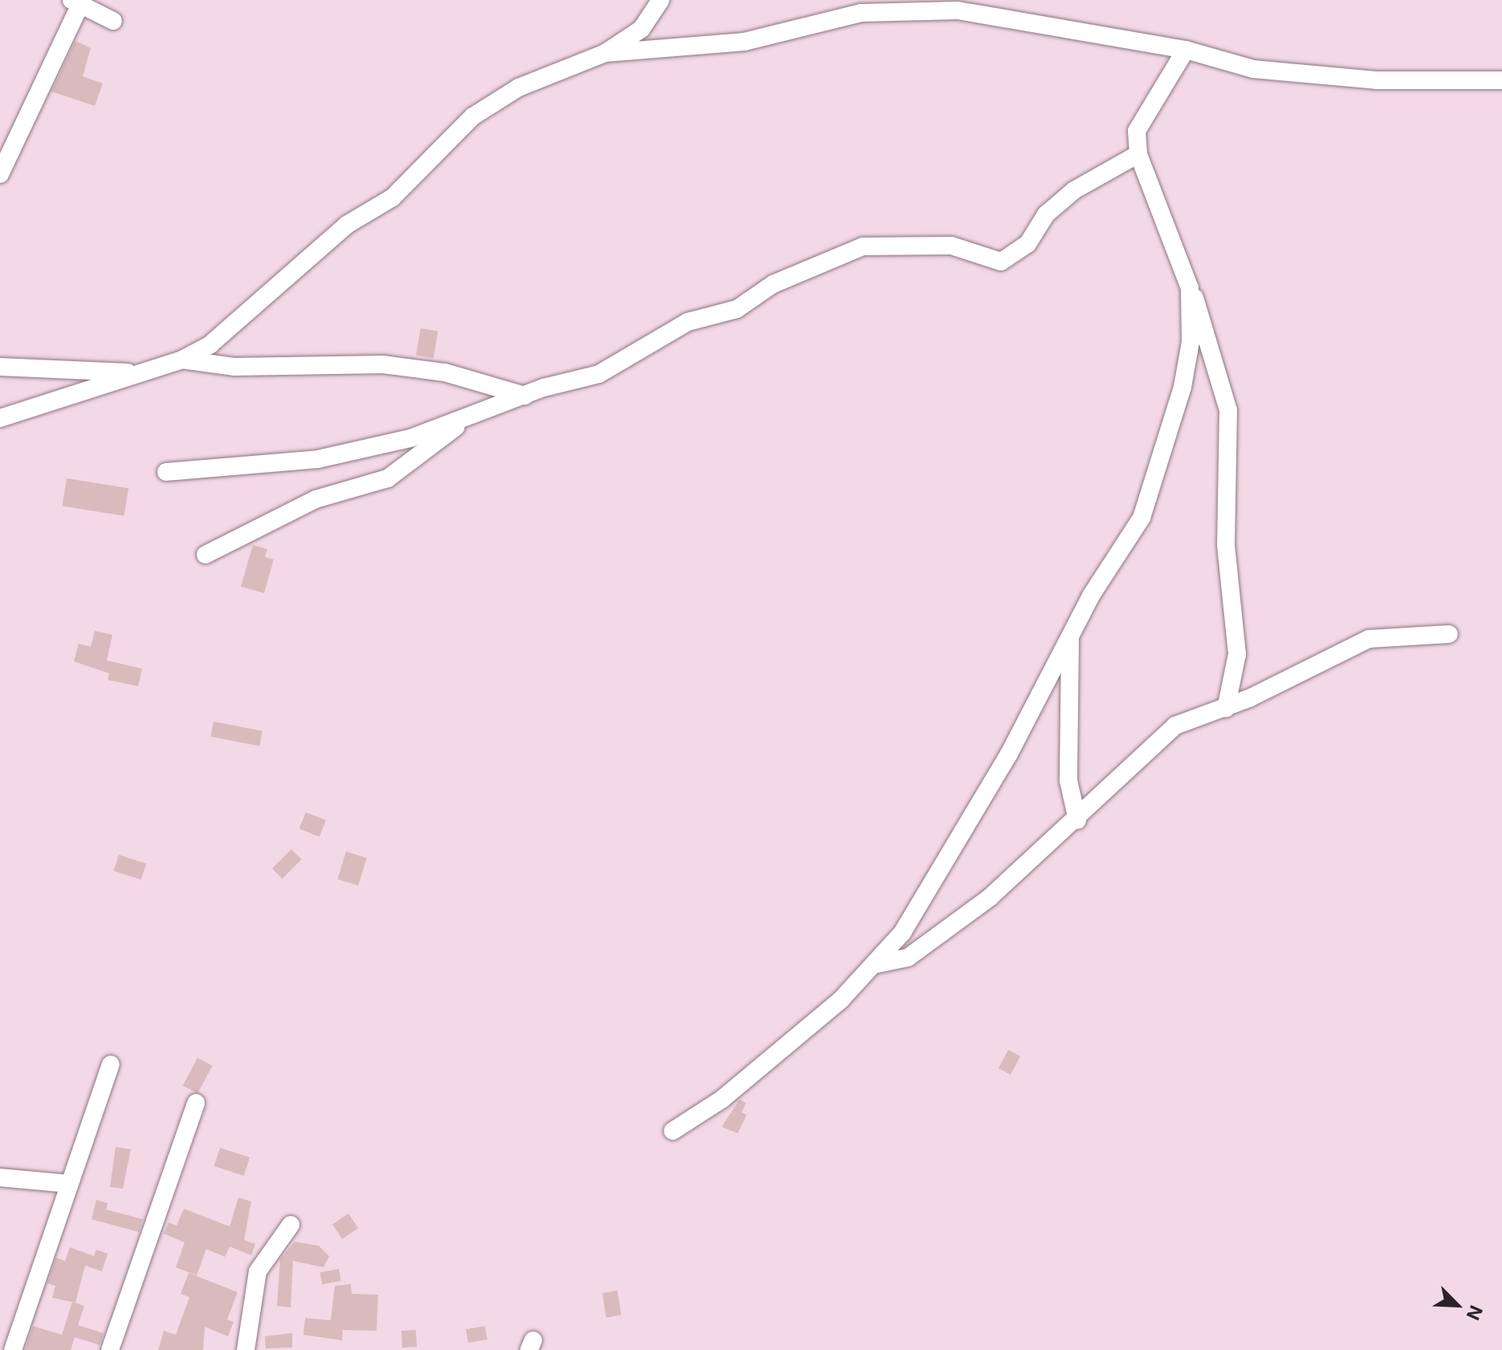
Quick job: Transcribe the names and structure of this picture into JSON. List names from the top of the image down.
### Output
{
  "north": "bottom right"
}
